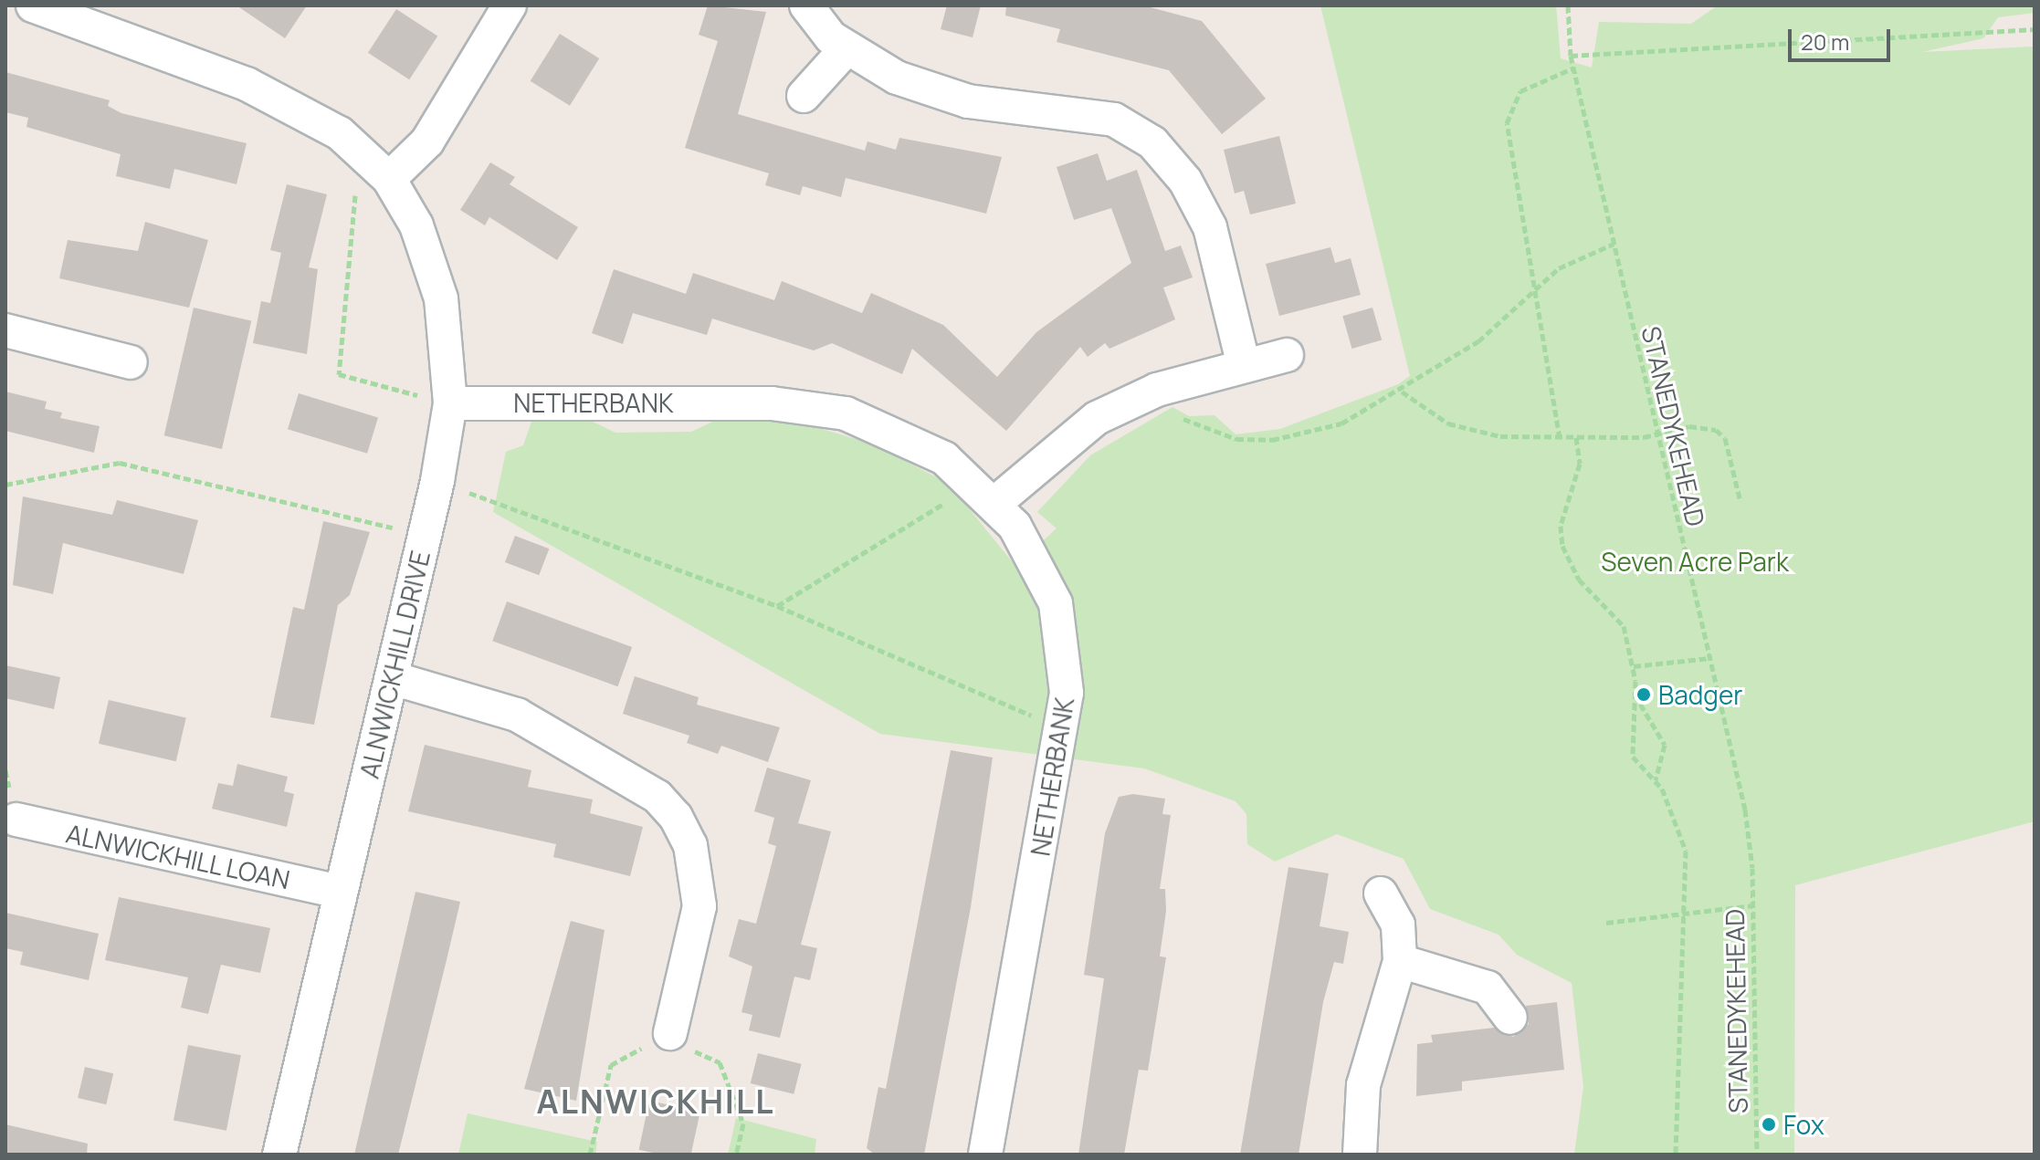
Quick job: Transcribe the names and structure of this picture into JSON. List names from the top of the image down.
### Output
{
  "streets": {
    "street": ["NETHERBANK", "ALNWICKHILL DRIVE", "ALNWICKHILL LOAN"],
    "path": ["STANEDYKEHEAD"]
  },
  "crossings": [
    ["NETHERBANK", "ALNWICKHILL DRIVE"],
    ["ALNWICKHILL DRIVE", "ALNWICKHILL LOAN"]
  ],
  "districts": ["ALNWICKHILL"],
  "parks": ["Seven Acre Park"],
  "places": ["Badger", "Fox"],
  "scale_bar": "20 m"
}
